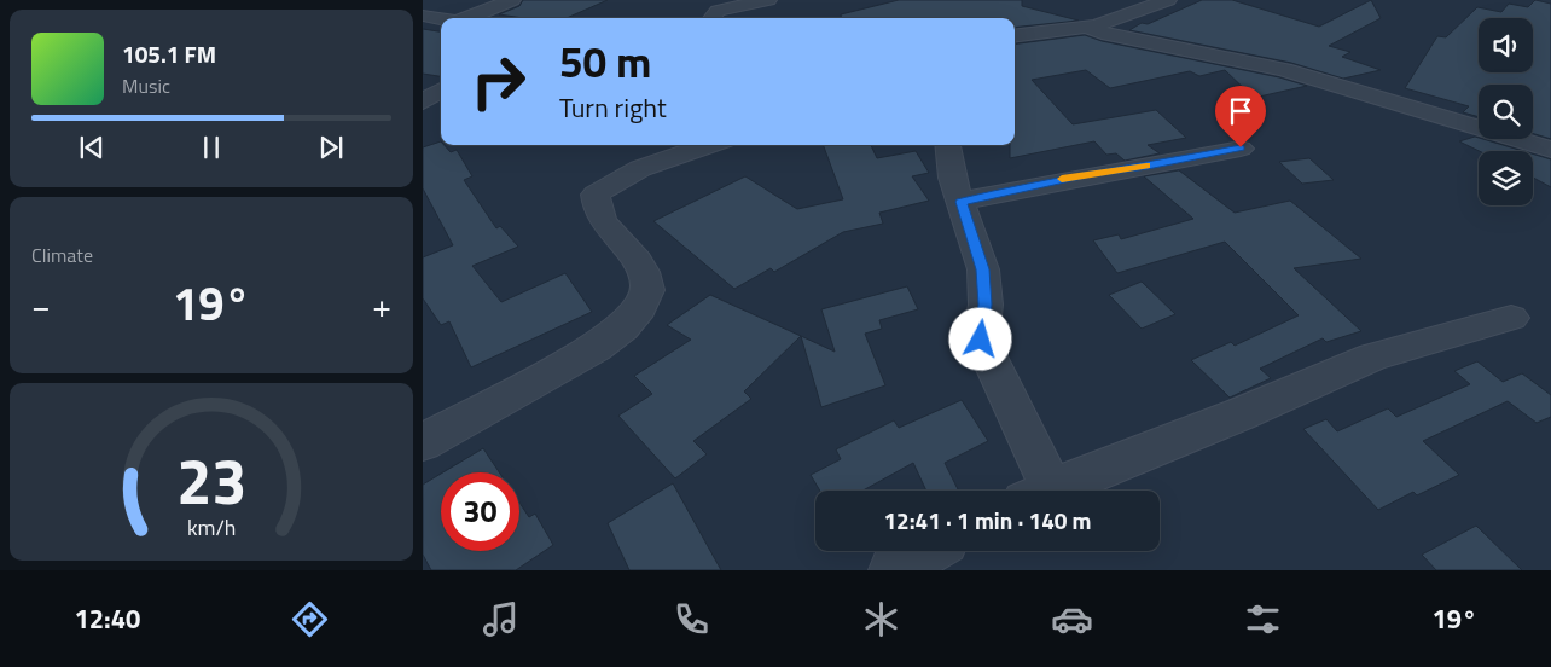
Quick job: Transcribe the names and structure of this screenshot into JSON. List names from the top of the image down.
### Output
{
  "page": {
    "turn": ["50 m", "Turn right"],
    "song": ["105.1 FM", "Music"],
    "tile": "Climate",
    "heat": ["−", "19°", "+"],
    "limit": "30",
    "trip": "12:41 · 1 min · 140 m",
    "tabs": ["12:40", "19°"],
    "gauge": ["23", "km/h"]
  }
}
